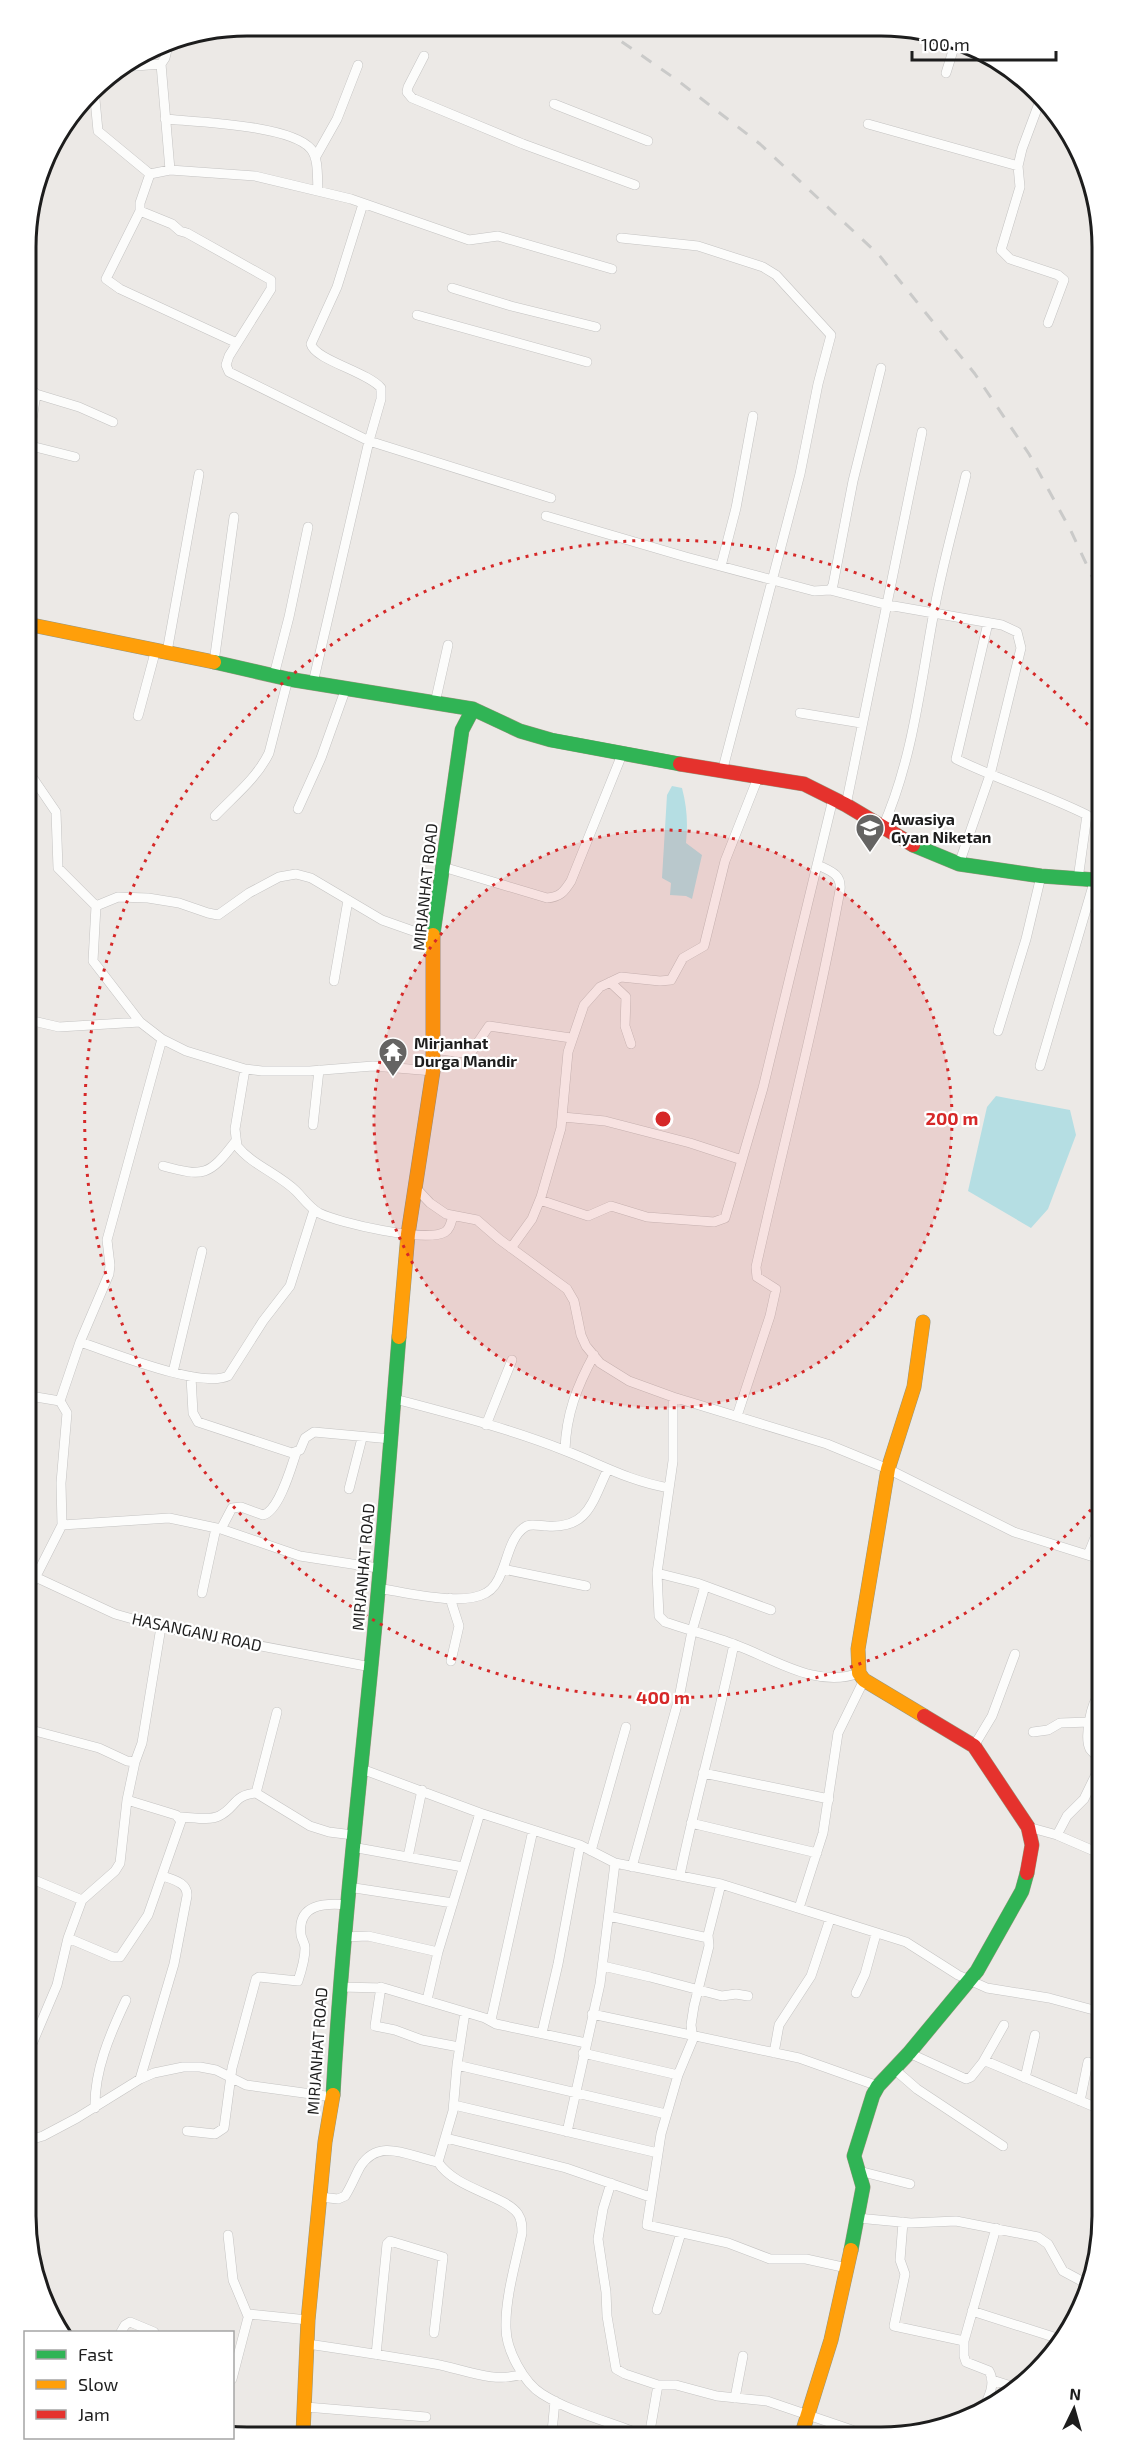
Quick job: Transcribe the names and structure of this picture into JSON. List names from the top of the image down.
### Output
{
  "streets": {
    "main road": ["MIRJANHAT ROAD"],
    "street": ["HASANGANJ ROAD"]
  },
  "crossings": [
    ["MIRJANHAT ROAD", "HASANGANJ ROAD"]
  ],
  "places": {
    "school or university": ["Awasiya Gyan Niketan"],
    "temple": ["Mirjanhat Durga Mandir"]
  },
  "legend": ["Fast", "Slow", "Jam"],
  "scale_bar": "100 m",
  "north": "top",
  "rings": ["200 m", "400 m"]
}
